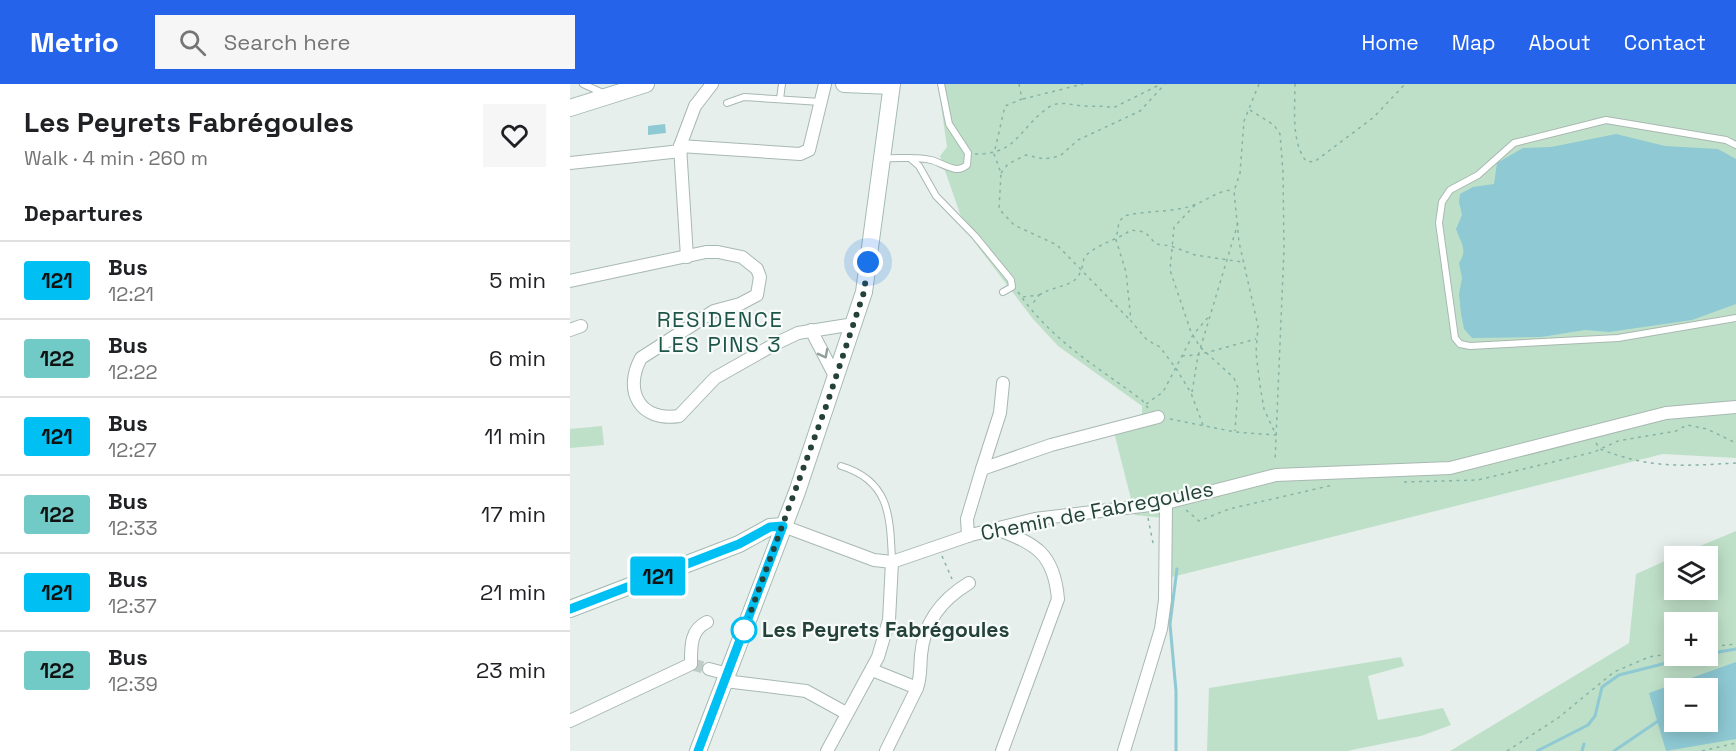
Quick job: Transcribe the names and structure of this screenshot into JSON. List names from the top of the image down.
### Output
{
  "streets": {
    "street": ["Chemin de Fabregoules"]
  },
  "districts": ["RESIDENCE LES PINS 3"],
  "places": ["Les Peyrets Fabrégoules"],
  "lines": ["bus line 121"],
  "page": {
    "header": "Metrio",
    "search": "Search here",
    "nav": [
      "Home",
      "Map",
      "About",
      "Contact"
    ],
    "heading": [
      ["Les Peyrets Fabrégoules", "Walk · 4 min · 260 m"],
      "Departures"
    ],
    "on_map": "121",
    "list": [
      {
        "mark": "121",
        "name": "Bus",
        "note": "12:21",
        "value": "5 min"
      },
      {
        "mark": "122",
        "name": "Bus",
        "note": "12:22",
        "value": "6 min"
      },
      {
        "mark": "121",
        "name": "Bus",
        "note": "12:27",
        "value": "11 min"
      },
      {
        "mark": "122",
        "name": "Bus",
        "note": "12:33",
        "value": "17 min"
      },
      {
        "mark": "121",
        "name": "Bus",
        "note": "12:37",
        "value": "21 min"
      },
      {
        "mark": "122",
        "name": "Bus",
        "note": "12:39",
        "value": "23 min"
      }
    ],
    "map_buttons": ["+", "−"]
  }
}
